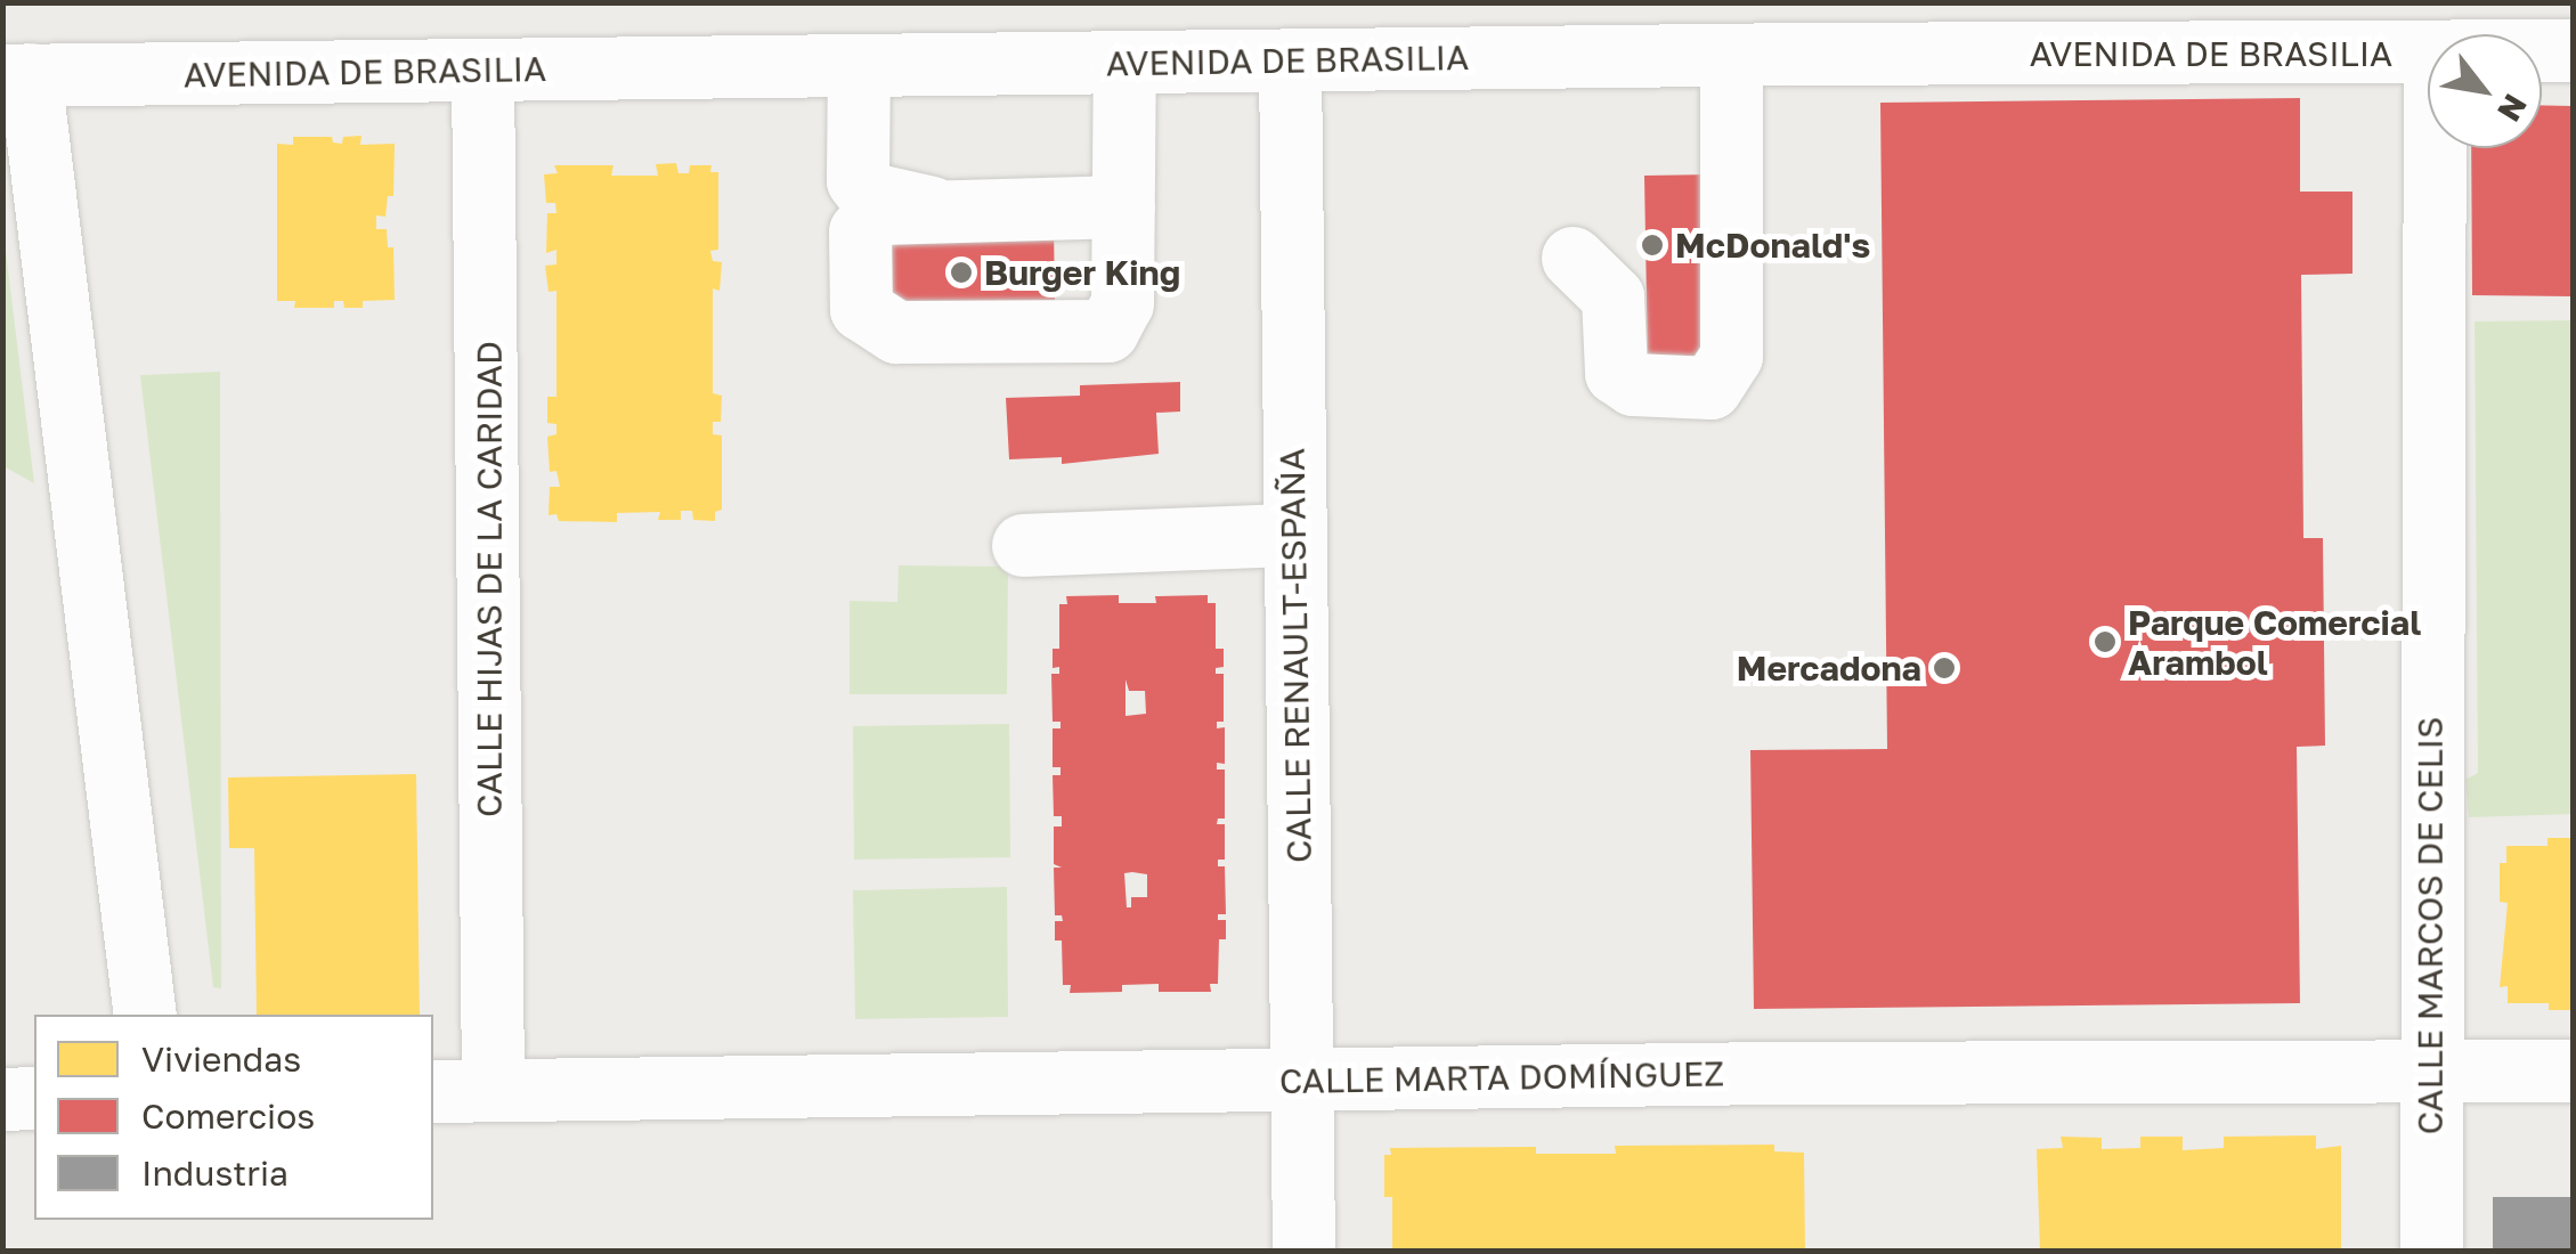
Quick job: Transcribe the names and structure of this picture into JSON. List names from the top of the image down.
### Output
{
  "streets": {
    "street": [
      "AVENIDA DE BRASILIA",
      "CALLE HIJAS DE LA CARIDAD",
      "CALLE RENAULT-ESPAÑA",
      "CALLE MARCOS DE CELIS",
      "CALLE MARTA DOMÍNGUEZ"
    ]
  },
  "crossings": [
    ["AVENIDA DE BRASILIA", "CALLE HIJAS DE LA CARIDAD"],
    ["AVENIDA DE BRASILIA", "CALLE RENAULT-ESPAÑA"],
    ["CALLE HIJAS DE LA CARIDAD", "CALLE MARTA DOMÍNGUEZ"],
    ["CALLE RENAULT-ESPAÑA", "CALLE MARTA DOMÍNGUEZ"],
    ["CALLE MARCOS DE CELIS", "CALLE MARTA DOMÍNGUEZ"]
  ],
  "places": [
    "McDonald's",
    "Burger King",
    "Parque Comercial Arambol",
    "Mercadona"
  ],
  "legend": ["Viviendas", "Comercios", "Industria"],
  "north": "bottom right"
}
